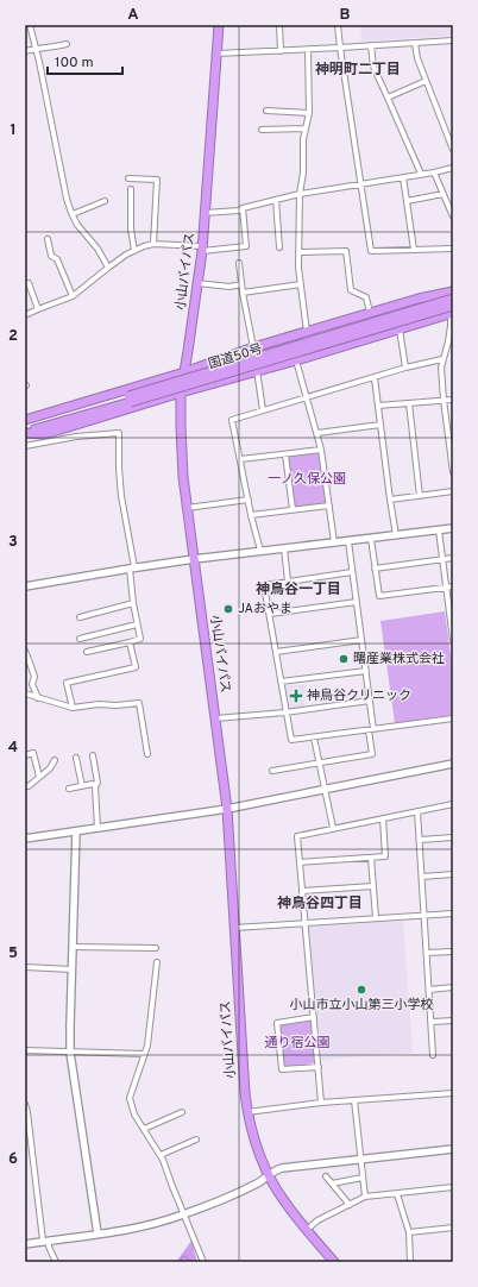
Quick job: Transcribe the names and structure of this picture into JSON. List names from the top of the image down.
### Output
{
  "streets": {
    "highway": ["小山バイパス", "国道50号"]
  },
  "districts": ["神明町二丁目", "神鳥谷一丁目", "神鳥谷四丁目"],
  "parks": ["一ノ久保公園", "通り宿公園"],
  "places": {
    "other": ["JAおやま", "曙産業株式会社", "小山市立小山第三小学校"],
    "health": ["神鳥谷クリニック"]
  },
  "scale_bar": "100 m",
  "grid": {
    "columns": ["A", "B"],
    "rows": [
      "1",
      "2",
      "3",
      "4",
      "5",
      "6"
    ]
  }
}
